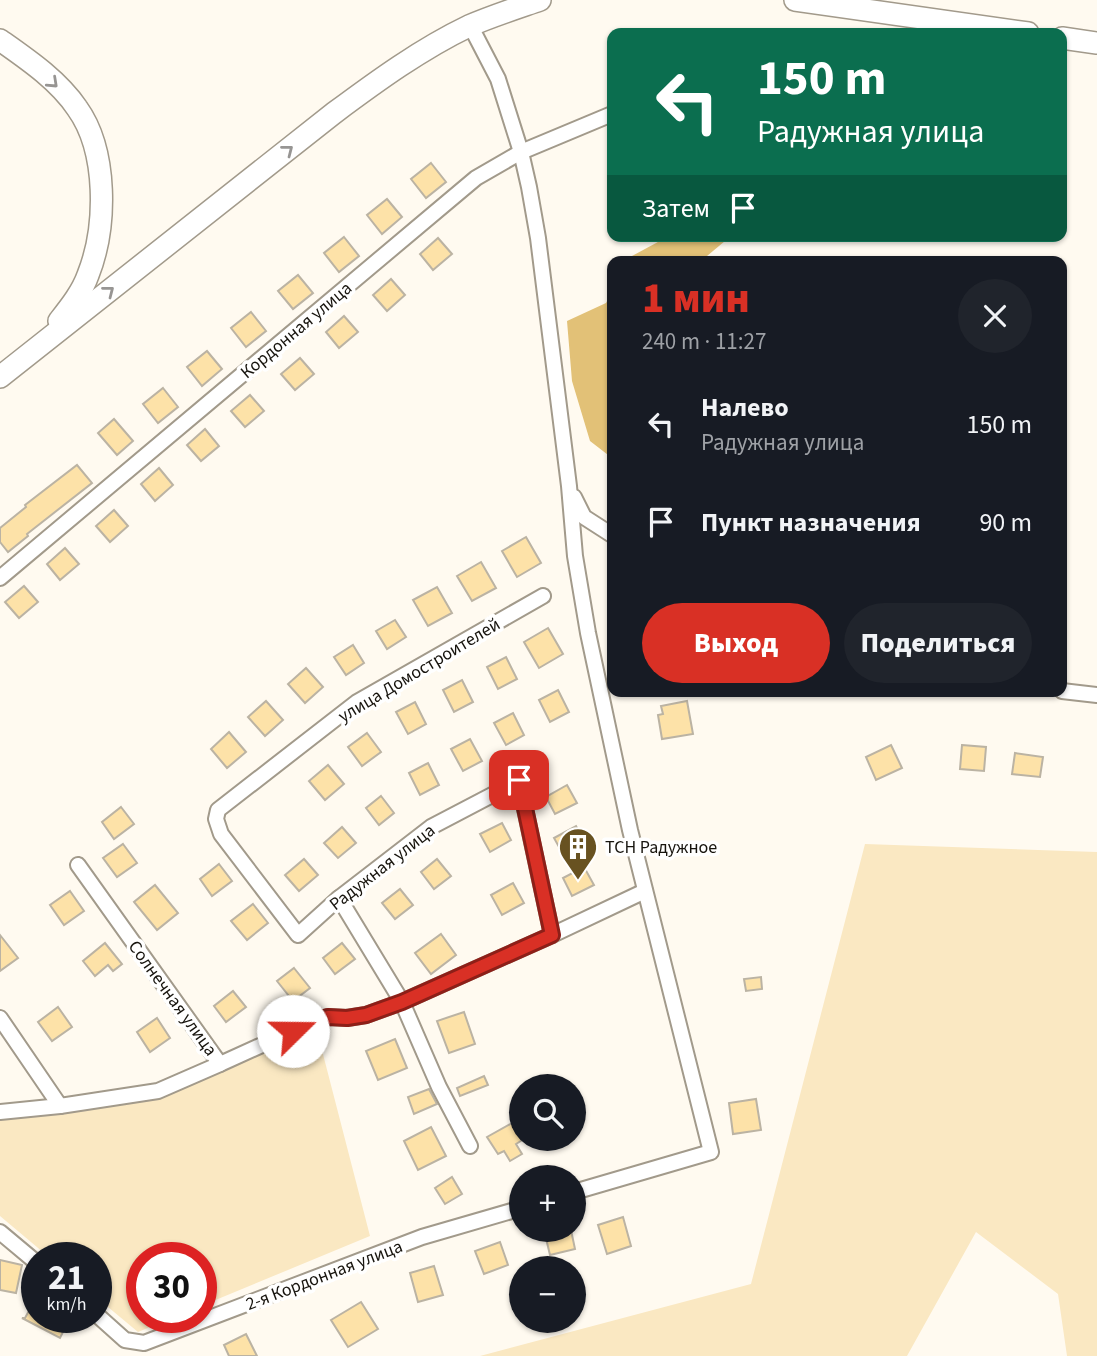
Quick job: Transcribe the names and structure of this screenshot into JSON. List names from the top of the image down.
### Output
{
  "streets": {
    "street": [
      "Кордонная улица",
      "улица Домостроителей",
      "Радужная улица",
      "Солнечная улица",
      "2-я Кордонная улица"
    ]
  },
  "crossings": [
    ["улица Домостроителей", "Радужная улица"]
  ],
  "places": {
    "building": ["ТСН Радужное"]
  },
  "page": {
    "turn": ["150 m", "Радужная улица"],
    "then": "Затем",
    "heading": ["1 мин", "240 m · 11:27"],
    "list": [
      {
        "name": "Налево",
        "note": "Радужная улица",
        "value": "150 m"
      },
      {
        "name": "Пункт назначения",
        "value": "90 m"
      }
    ],
    "buttons": ["Выход", "Поделиться"],
    "map_buttons": ["+", "−"],
    "speed": "21 km/h",
    "limit": "30"
  }
}
